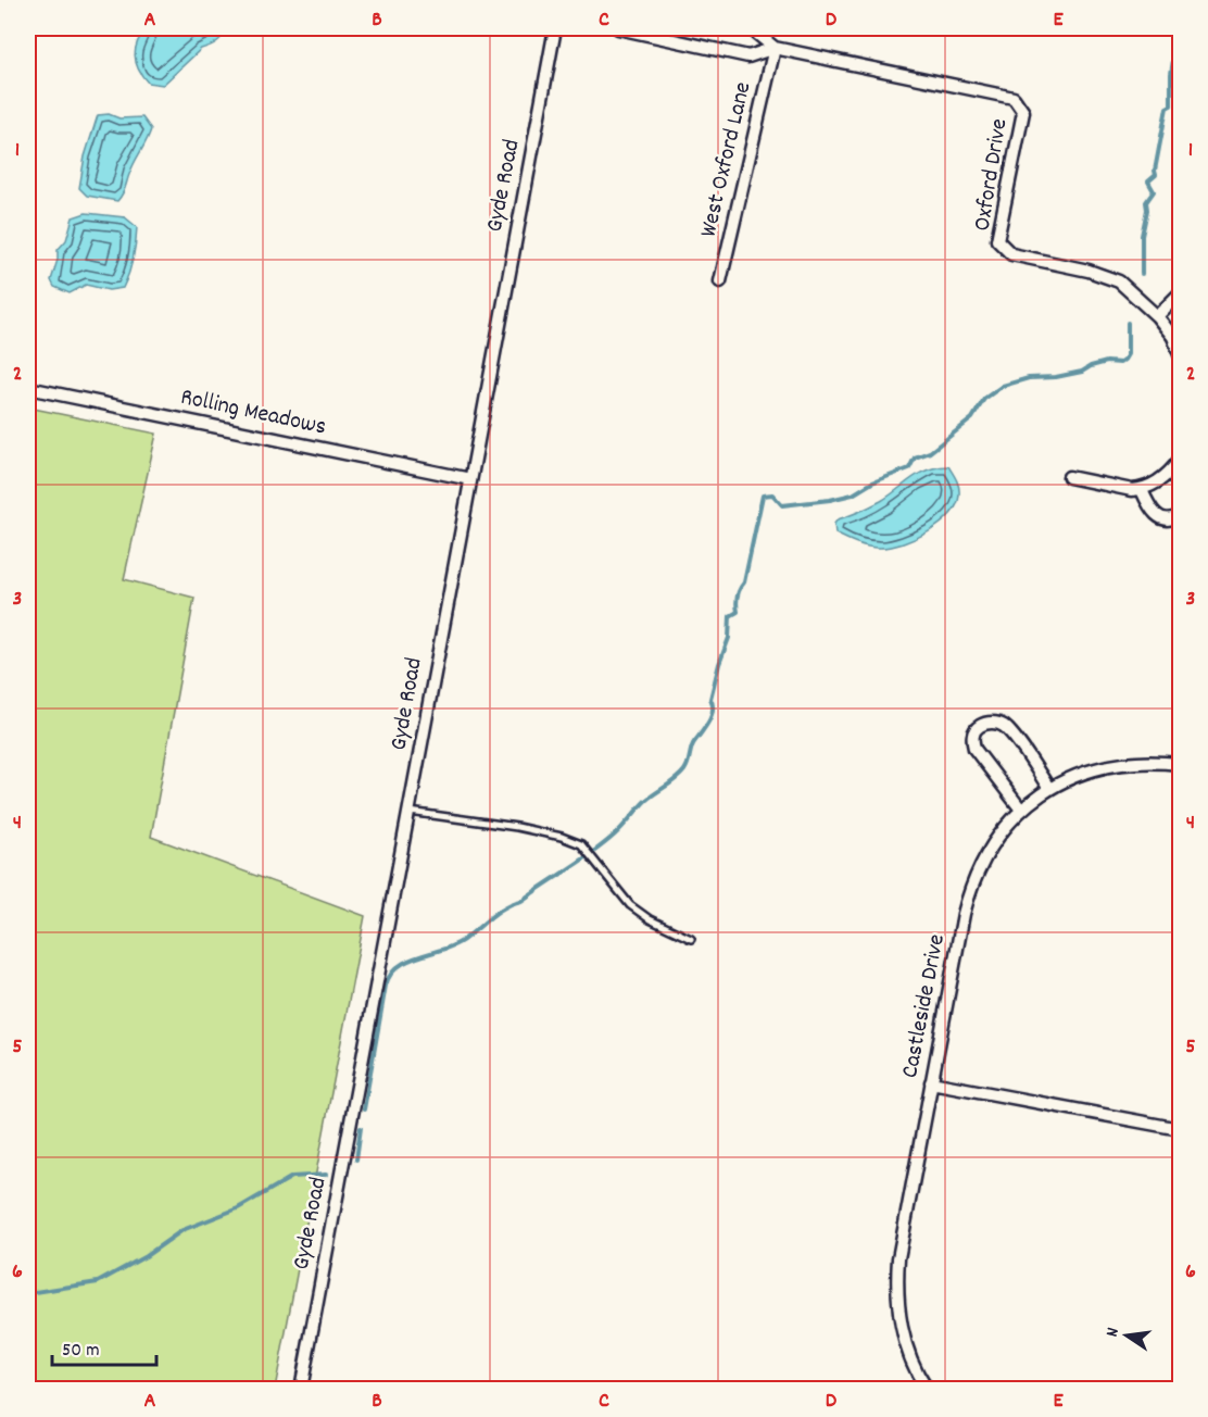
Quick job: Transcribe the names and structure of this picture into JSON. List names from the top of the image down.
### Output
{
  "streets": {
    "street": [
      "West Oxford Lane",
      "Oxford Drive",
      "Gyde Road",
      "Rolling Meadows",
      "Castleside Drive"
    ]
  },
  "crossings": [
    ["West Oxford Lane", "Oxford Drive"],
    ["Gyde Road", "Rolling Meadows"]
  ],
  "scale_bar": "50 m",
  "north": "left",
  "grid": {
    "columns": [
      "A",
      "B",
      "C",
      "D",
      "E"
    ],
    "rows": [
      "1",
      "2",
      "3",
      "4",
      "5",
      "6"
    ]
  }
}
